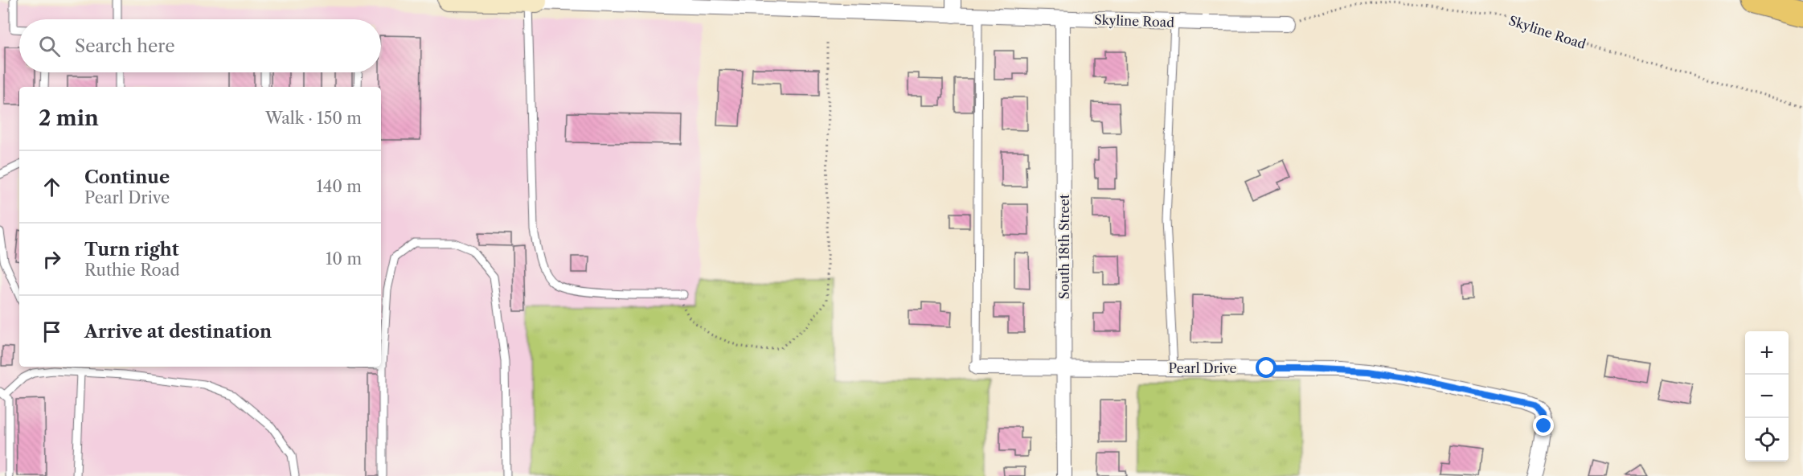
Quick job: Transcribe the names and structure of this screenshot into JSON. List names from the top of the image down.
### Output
{
  "streets": {
    "main road": ["Skyline Road"],
    "street": ["South 18th Street", "Pearl Drive"]
  },
  "crossings": [
    ["Skyline Road", "South 18th Street"],
    ["South 18th Street", "Pearl Drive"]
  ],
  "page": {
    "search": "Search here",
    "heading": ["2 min", "Walk · 150 m"],
    "list": [
      ["Continue", "Pearl Drive", "140 m"],
      ["Turn right", "Ruthie Road", "10 m"],
      "Arrive at destination"
    ],
    "map_buttons": ["+", "−"]
  }
}
